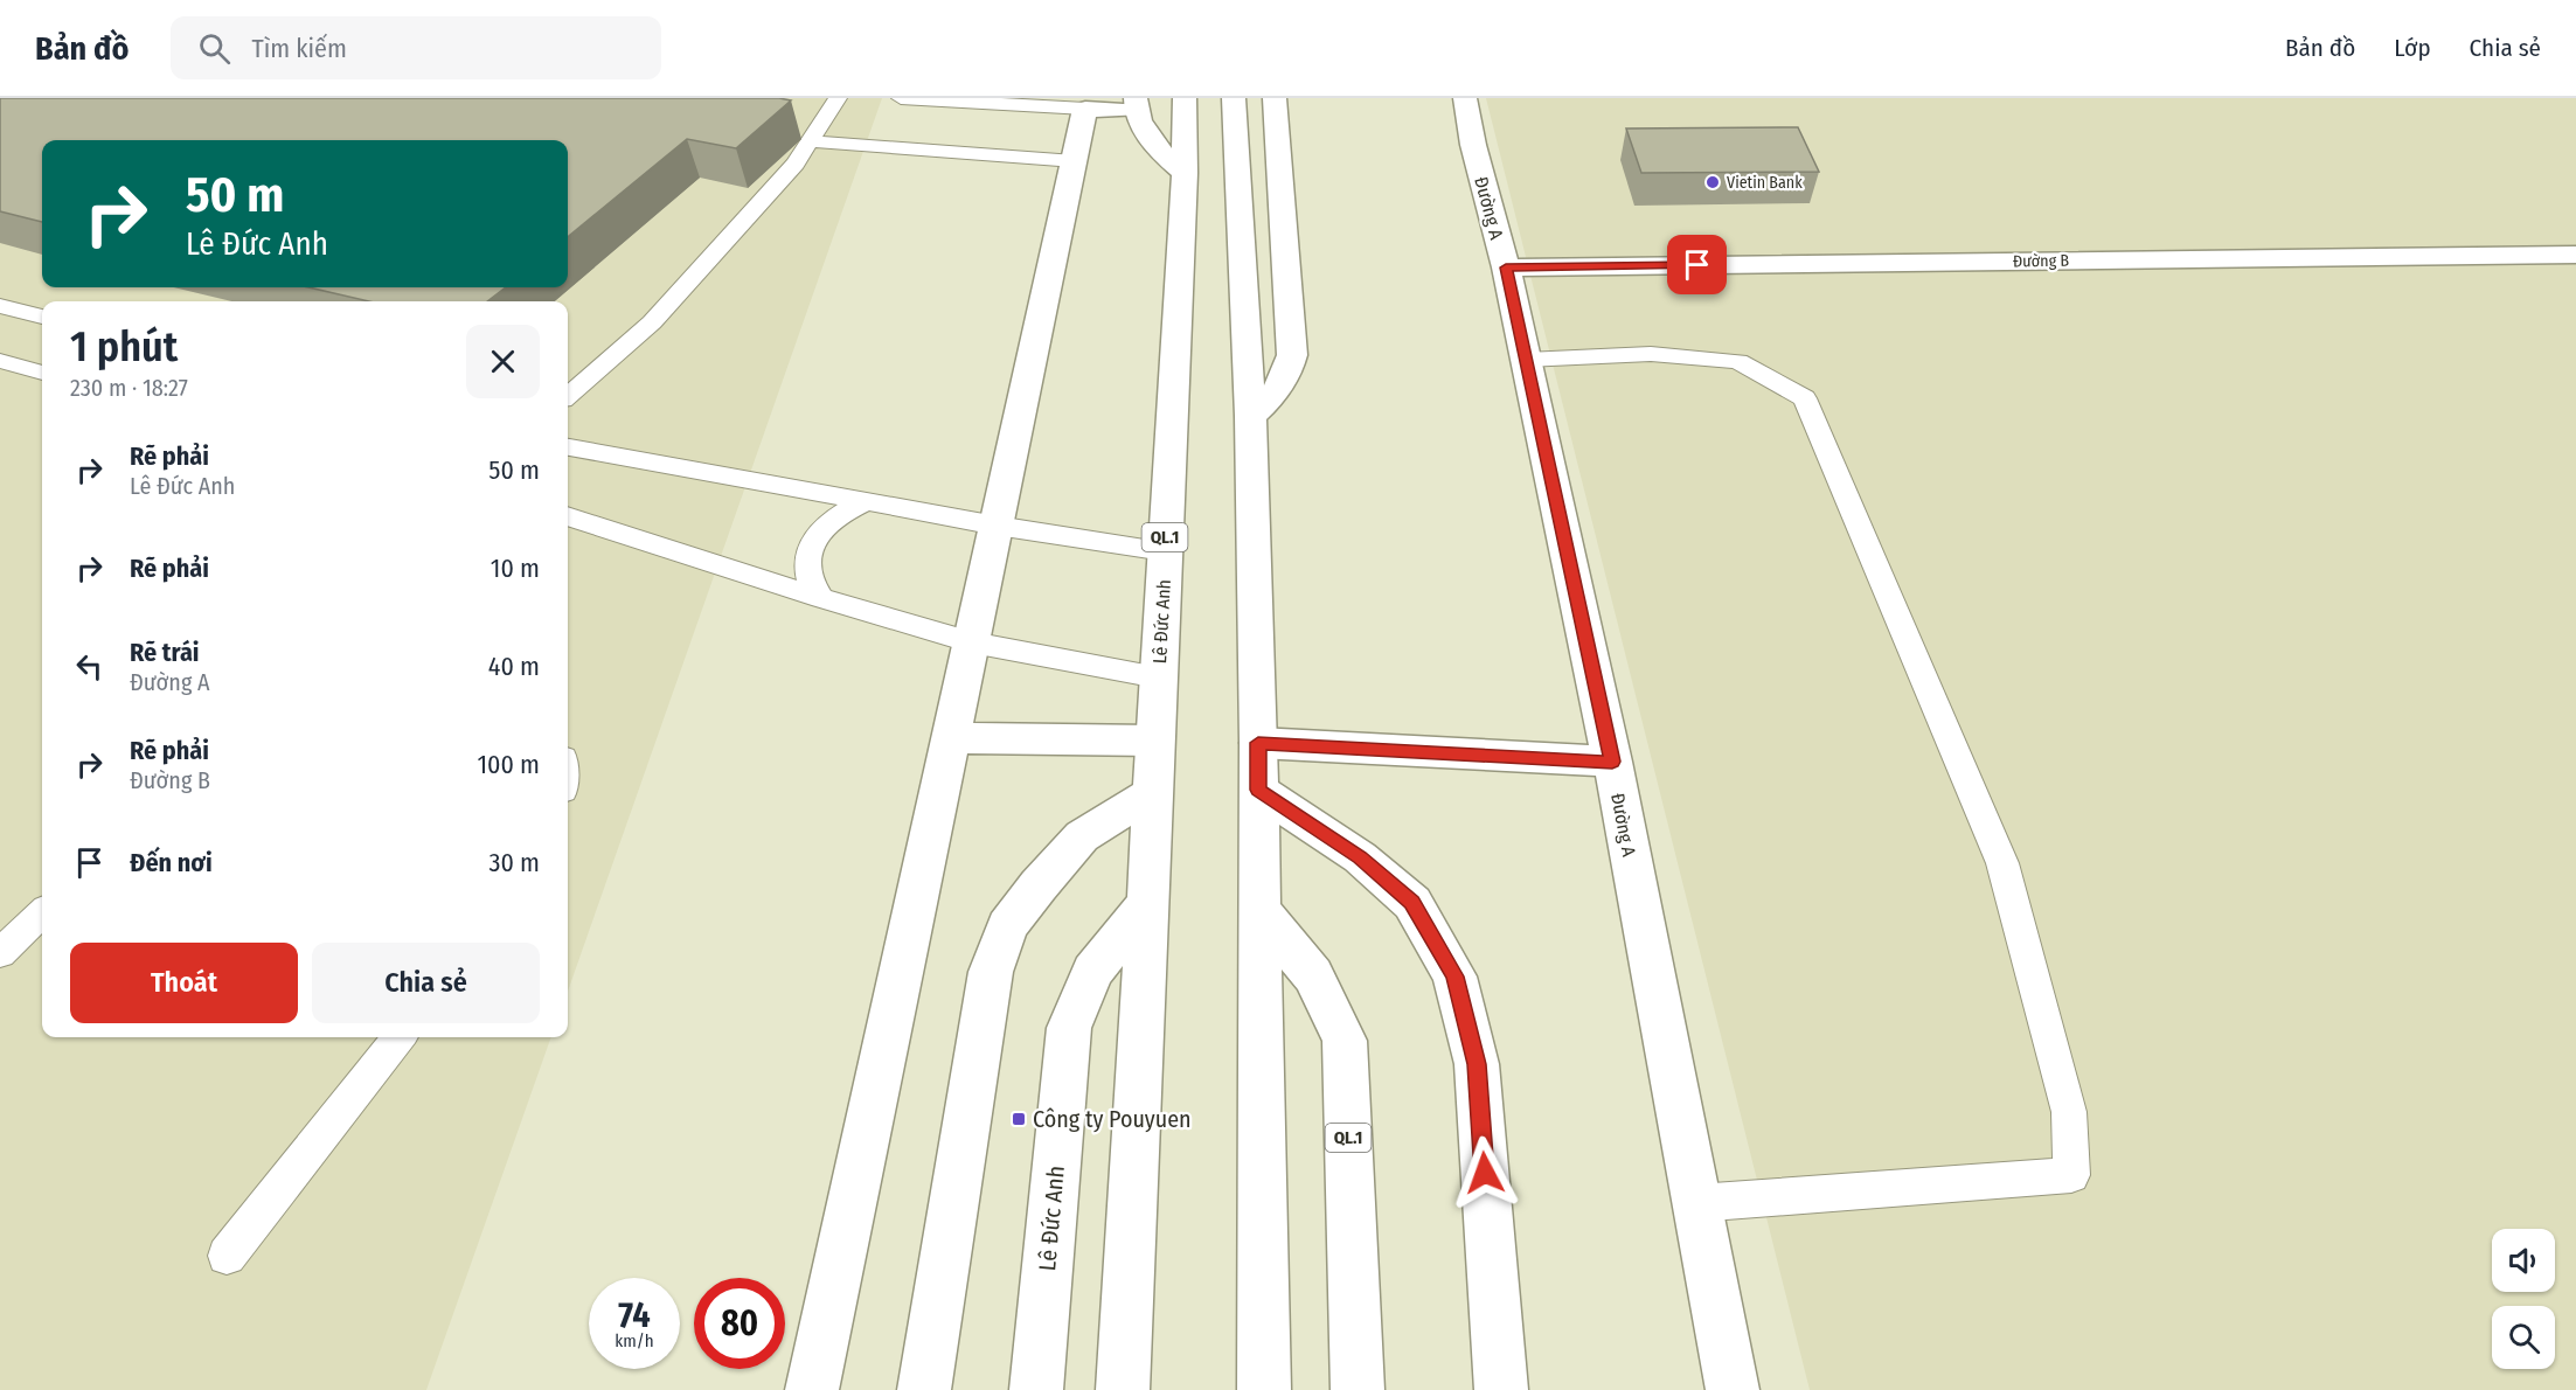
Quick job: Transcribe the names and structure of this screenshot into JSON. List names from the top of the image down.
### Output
{
  "streets": {
    "main road": [
      "Đường A",
      "Đường B",
      "QL.1",
      "Lê Đức Anh"
    ]
  },
  "crossings": [
    ["Đường A", "Đường B"]
  ],
  "places": {
    "other": ["Vietin Bank"],
    "transit": ["Công ty Pouyuen"]
  },
  "page": {
    "header": "Bản đồ",
    "search": "Tìm kiếm",
    "nav": ["Bản đồ", "Lớp", "Chia sẻ"],
    "turn": ["50 m", "Lê Đức Anh"],
    "heading": ["1 phút", "230 m · 18:27"],
    "list": [
      {
        "name": "Rẽ phải",
        "note": "Lê Đức Anh",
        "value": "50 m"
      },
      {
        "name": "Rẽ phải",
        "value": "10 m"
      },
      {
        "name": "Rẽ trái",
        "note": "Đường A",
        "value": "40 m"
      },
      {
        "name": "Rẽ phải",
        "note": "Đường B",
        "value": "100 m"
      },
      {
        "name": "Đến nơi",
        "value": "30 m"
      }
    ],
    "buttons": ["Thoát", "Chia sẻ"],
    "speed": "74 km/h",
    "limit": "80"
  }
}
